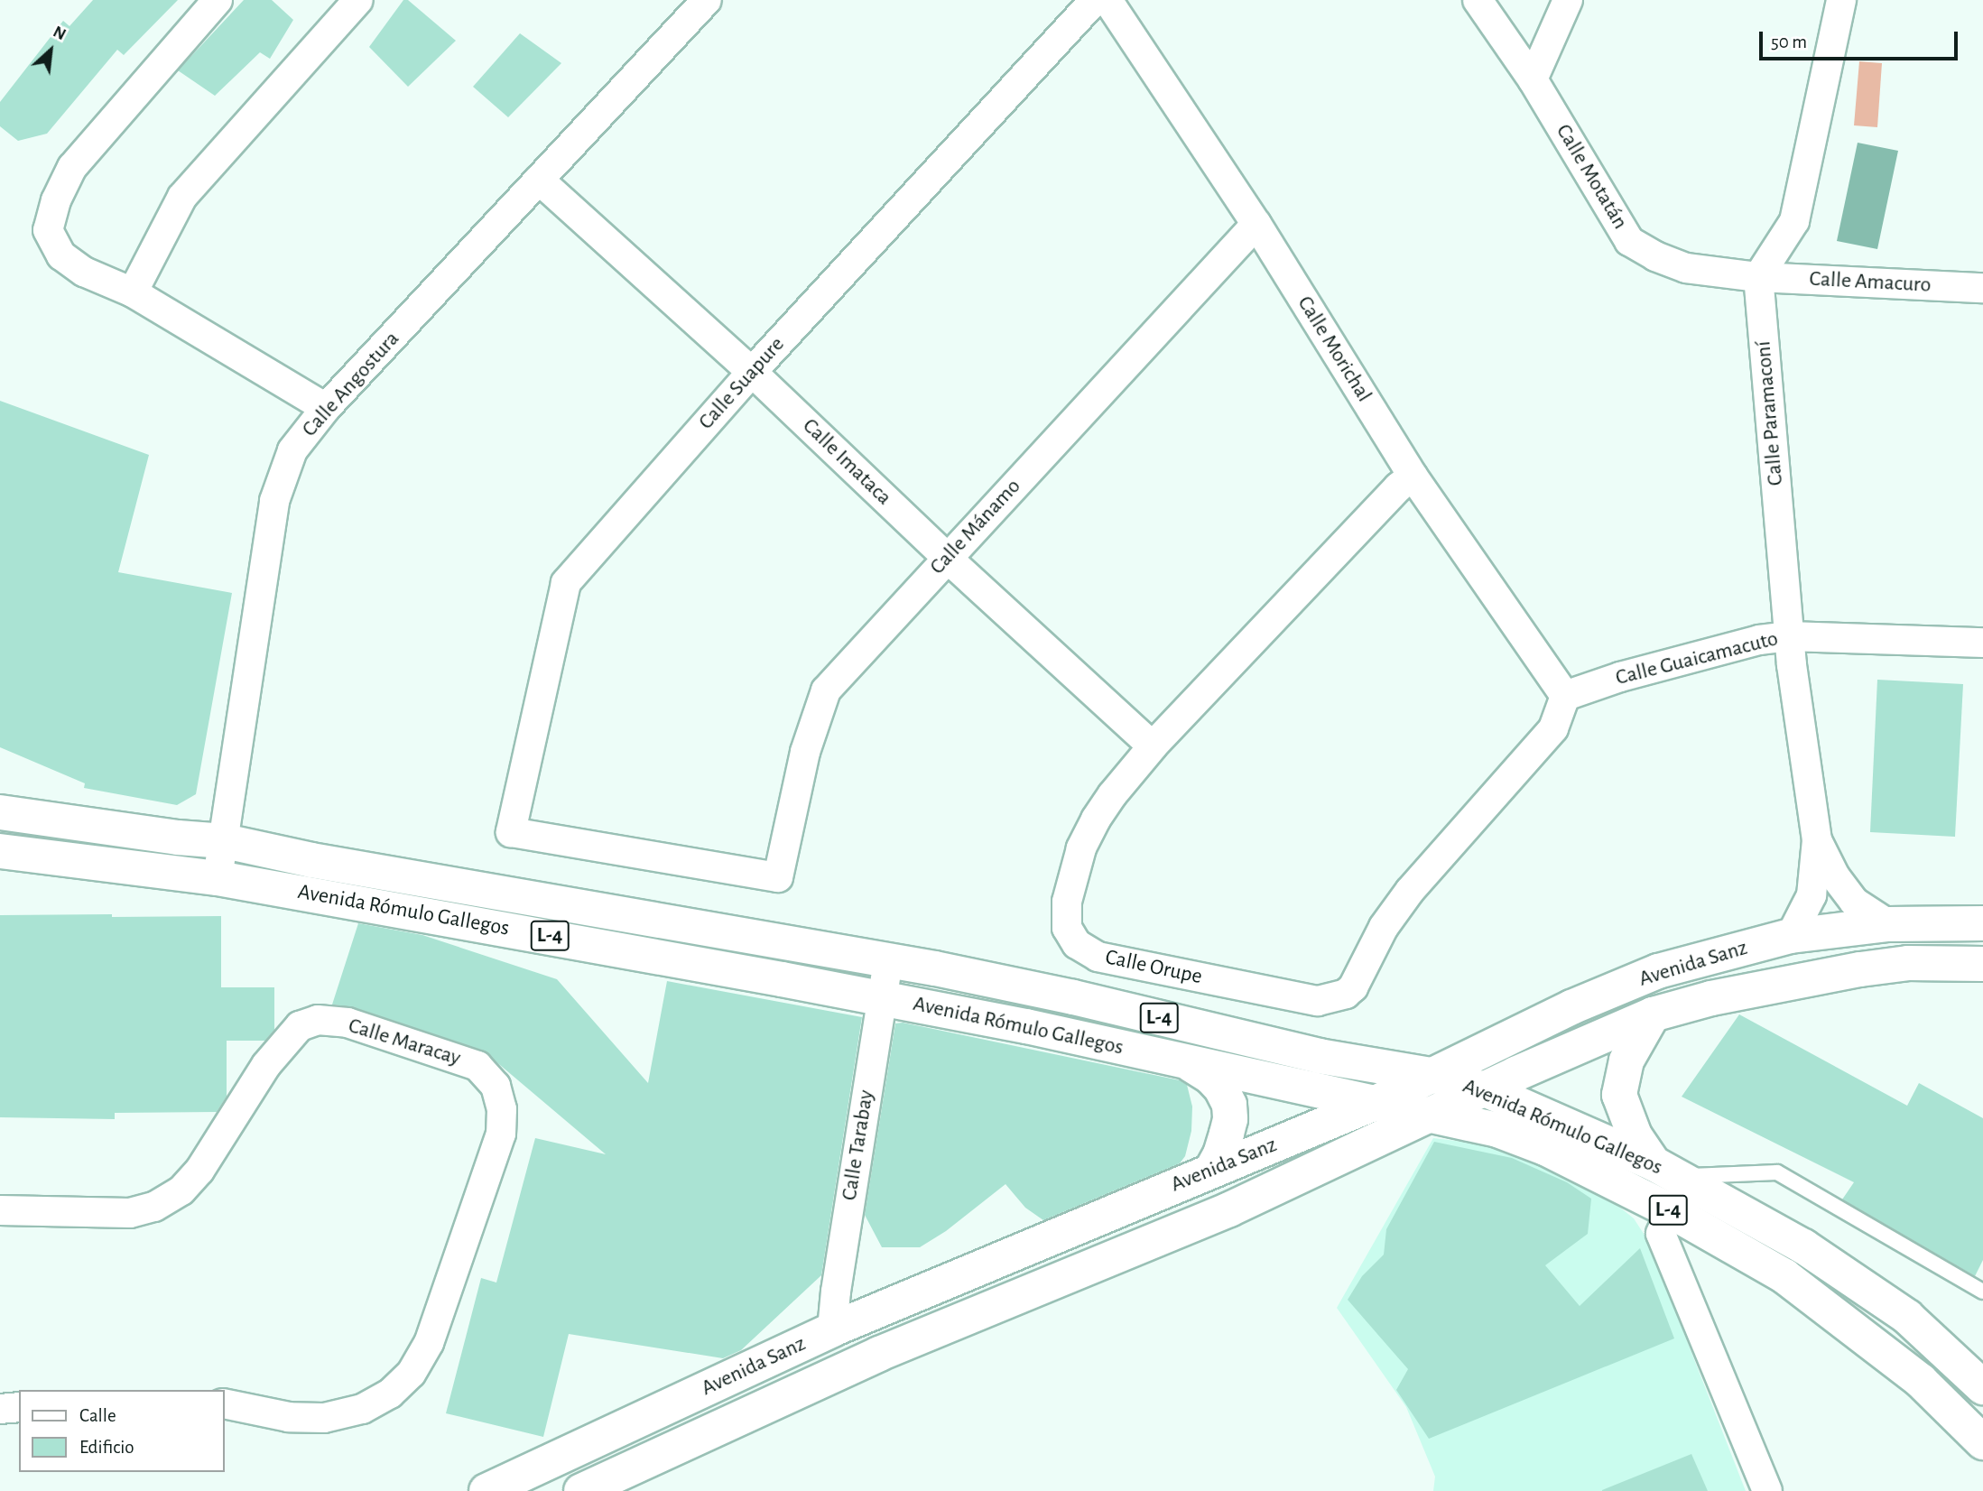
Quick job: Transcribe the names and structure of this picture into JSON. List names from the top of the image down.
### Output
{
  "streets": {
    "main road": ["Avenida Rómulo Gallegos", "L-4", "Avenida Sanz"],
    "street": [
      "Calle Motatán",
      "Calle Amacuro",
      "Calle Morichal",
      "Calle Suapure",
      "Calle Angostura",
      "Calle Paramaconí",
      "Calle Imataca",
      "Calle Mánamo",
      "Calle Guaicamacuto",
      "Calle Orupe",
      "Calle Maracay",
      "Calle Tarabay"
    ]
  },
  "crossings": [
    ["Calle Motatán", "Calle Amacuro"],
    ["Calle Motatán", "Calle Paramaconí"],
    ["Calle Amacuro", "Calle Paramaconí"],
    ["Calle Morichal", "Calle Mánamo"],
    ["Calle Morichal", "Calle Guaicamacuto"],
    ["Calle Morichal", "Calle Orupe"],
    ["Calle Suapure", "Calle Imataca"],
    ["Calle Suapure", "Calle Mánamo"],
    ["Calle Angostura", "Calle Imataca"],
    ["Calle Angostura", "Avenida Rómulo Gallegos"],
    ["Calle Paramaconí", "Calle Guaicamacuto"],
    ["Calle Paramaconí", "Avenida Sanz"],
    ["Calle Imataca", "Calle Mánamo"],
    ["Calle Imataca", "Calle Orupe"],
    ["Calle Guaicamacuto", "Calle Orupe"],
    ["Avenida Rómulo Gallegos", "Avenida Sanz"],
    ["Avenida Rómulo Gallegos", "Calle Tarabay"],
    ["Avenida Sanz", "Calle Tarabay"]
  ],
  "legend": ["Calle", "Edificio"],
  "scale_bar": "50 m",
  "north": "top right"
}
